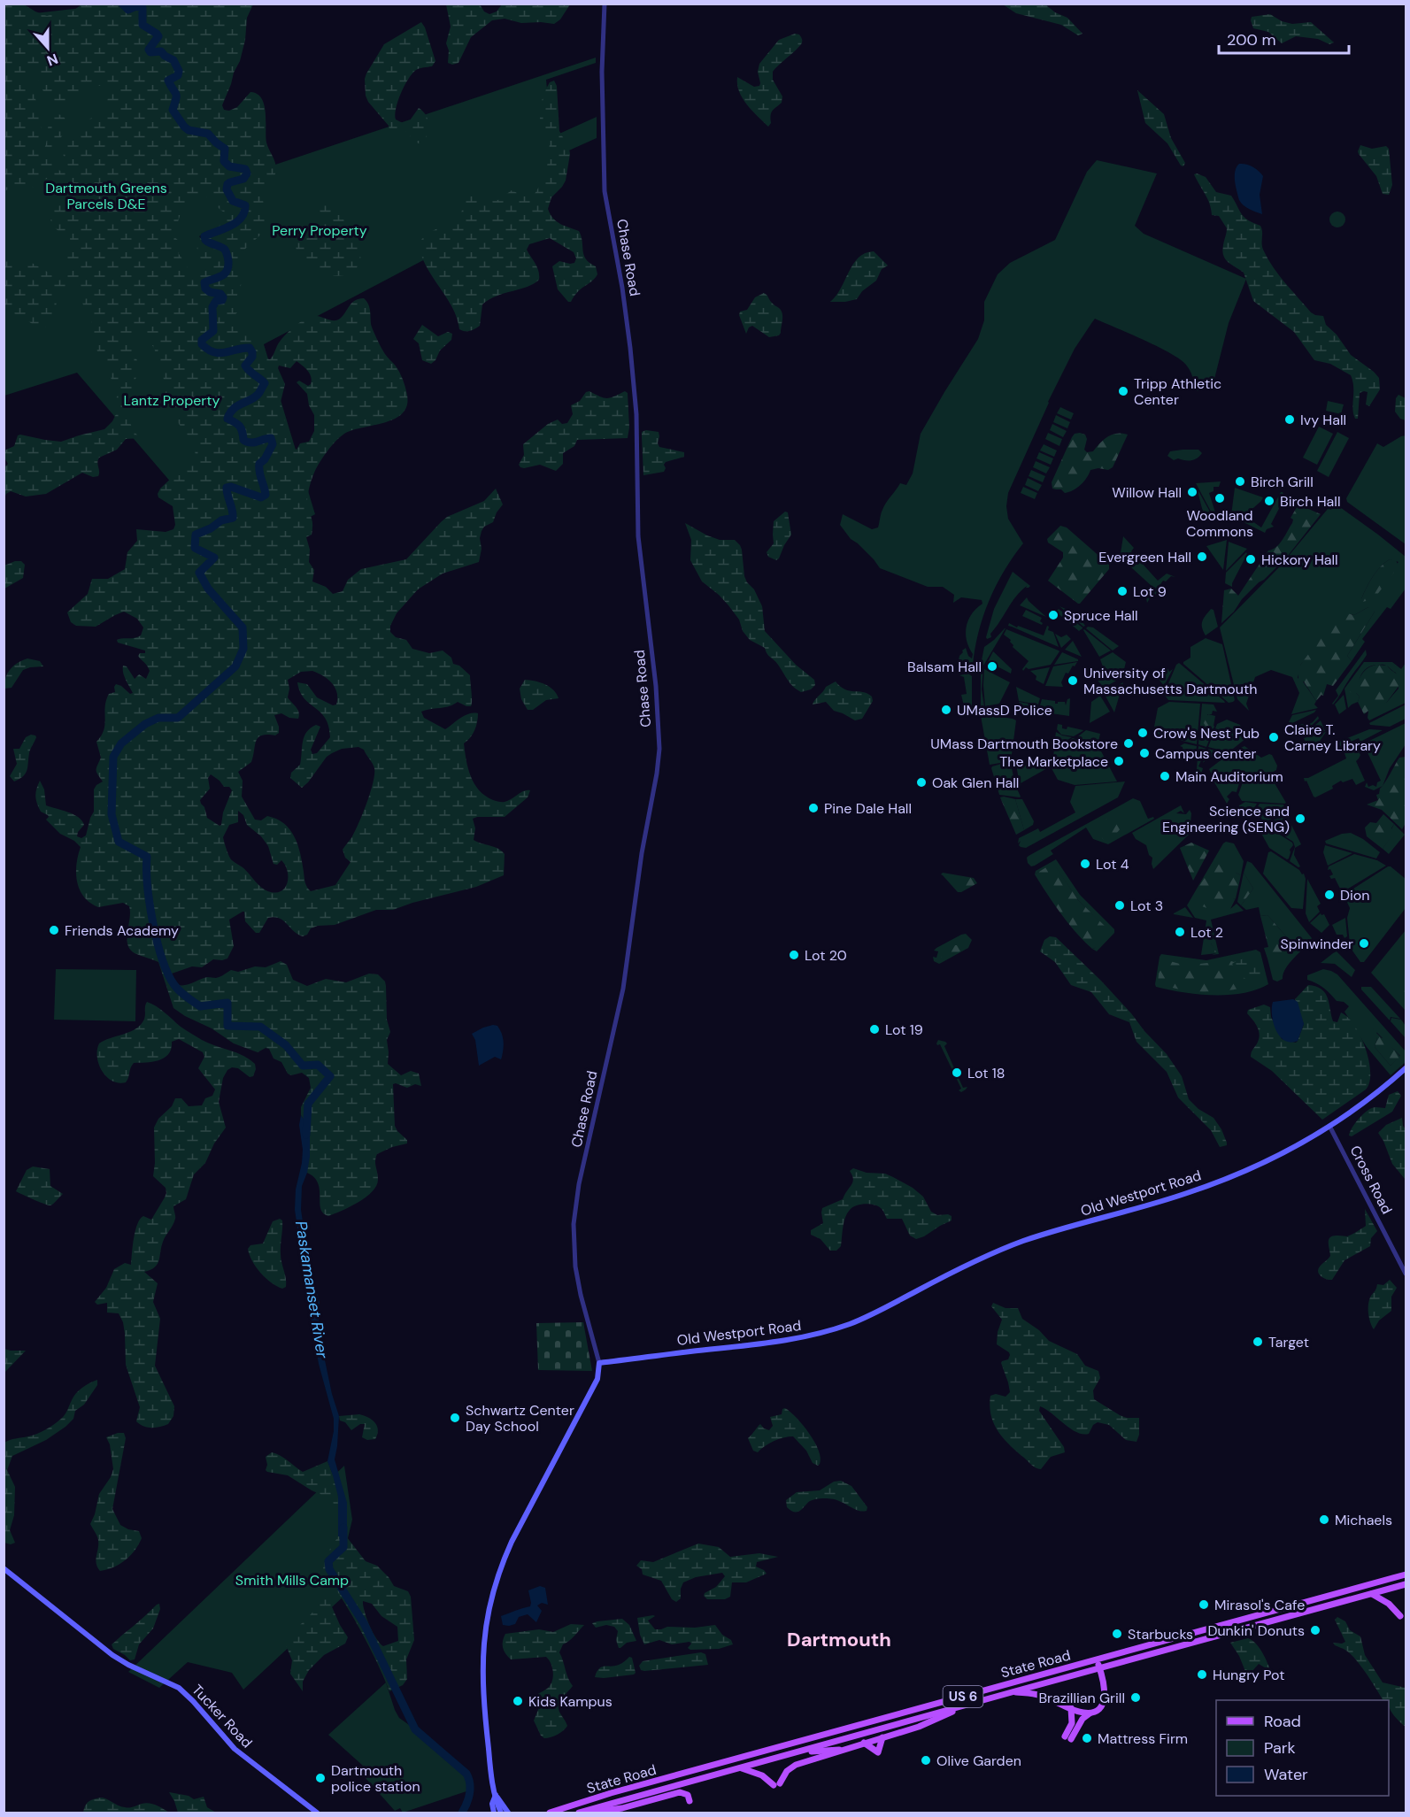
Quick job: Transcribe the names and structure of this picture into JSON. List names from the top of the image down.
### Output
{
  "streets": {
    "main road": [
      "Old Westport Road",
      "State Road",
      "US 6",
      "Tucker Road"
    ],
    "street": ["Chase Road", "Cross Road"]
  },
  "crossings": [
    ["Chase Road", "Old Westport Road"],
    ["Cross Road", "Old Westport Road"]
  ],
  "districts": ["Dartmouth"],
  "water": ["Paskamanset River"],
  "parks": [
    "Dartmouth Greens Parcels D&E",
    "Perry Property",
    "Lantz Property",
    "Smith Mills Camp"
  ],
  "places": [
    "Tripp Athletic Center",
    "Ivy Hall",
    "Birch Grill",
    "Willow Hall",
    "Woodland Commons",
    "Birch Hall",
    "Evergreen Hall",
    "Hickory Hall",
    "Lot 9",
    "Spruce Hall",
    "Balsam Hall",
    "University of Massachusetts Dartmouth",
    "UMassD Police",
    "Crow's Nest Pub",
    "Claire T. Carney Library",
    "UMass Dartmouth Bookstore",
    "Campus center",
    "The Marketplace",
    "Main Auditorium",
    "Oak Glen Hall",
    "Pine Dale Hall",
    "Science and Engineering (SENG)",
    "Lot 4",
    "Dion",
    "Lot 3",
    "Friends Academy",
    "Lot 2",
    "Spinwinder",
    "Lot 20",
    "Lot 19",
    "Lot 18",
    "Target",
    "Schwartz Center Day School",
    "Michaels",
    "Mirasol's Cafe",
    "Dunkin' Donuts",
    "Starbucks",
    "Hungry Pot",
    "Brazillian Grill",
    "Kids Kampus",
    "Mattress Firm",
    "Olive Garden",
    "Dartmouth police station"
  ],
  "legend": ["Road", "Park", "Water"],
  "scale_bar": "200 m",
  "north": "bottom"
}
